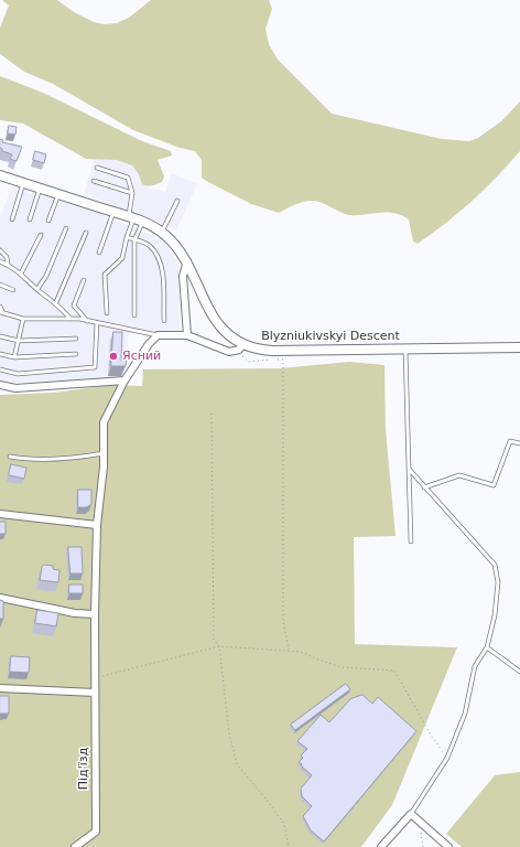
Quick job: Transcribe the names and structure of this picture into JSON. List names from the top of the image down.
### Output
{
  "streets": {
    "street": ["Blyzniukivskyi Descent", "Під'їзд"]
  },
  "places": ["Ясний"]
}
